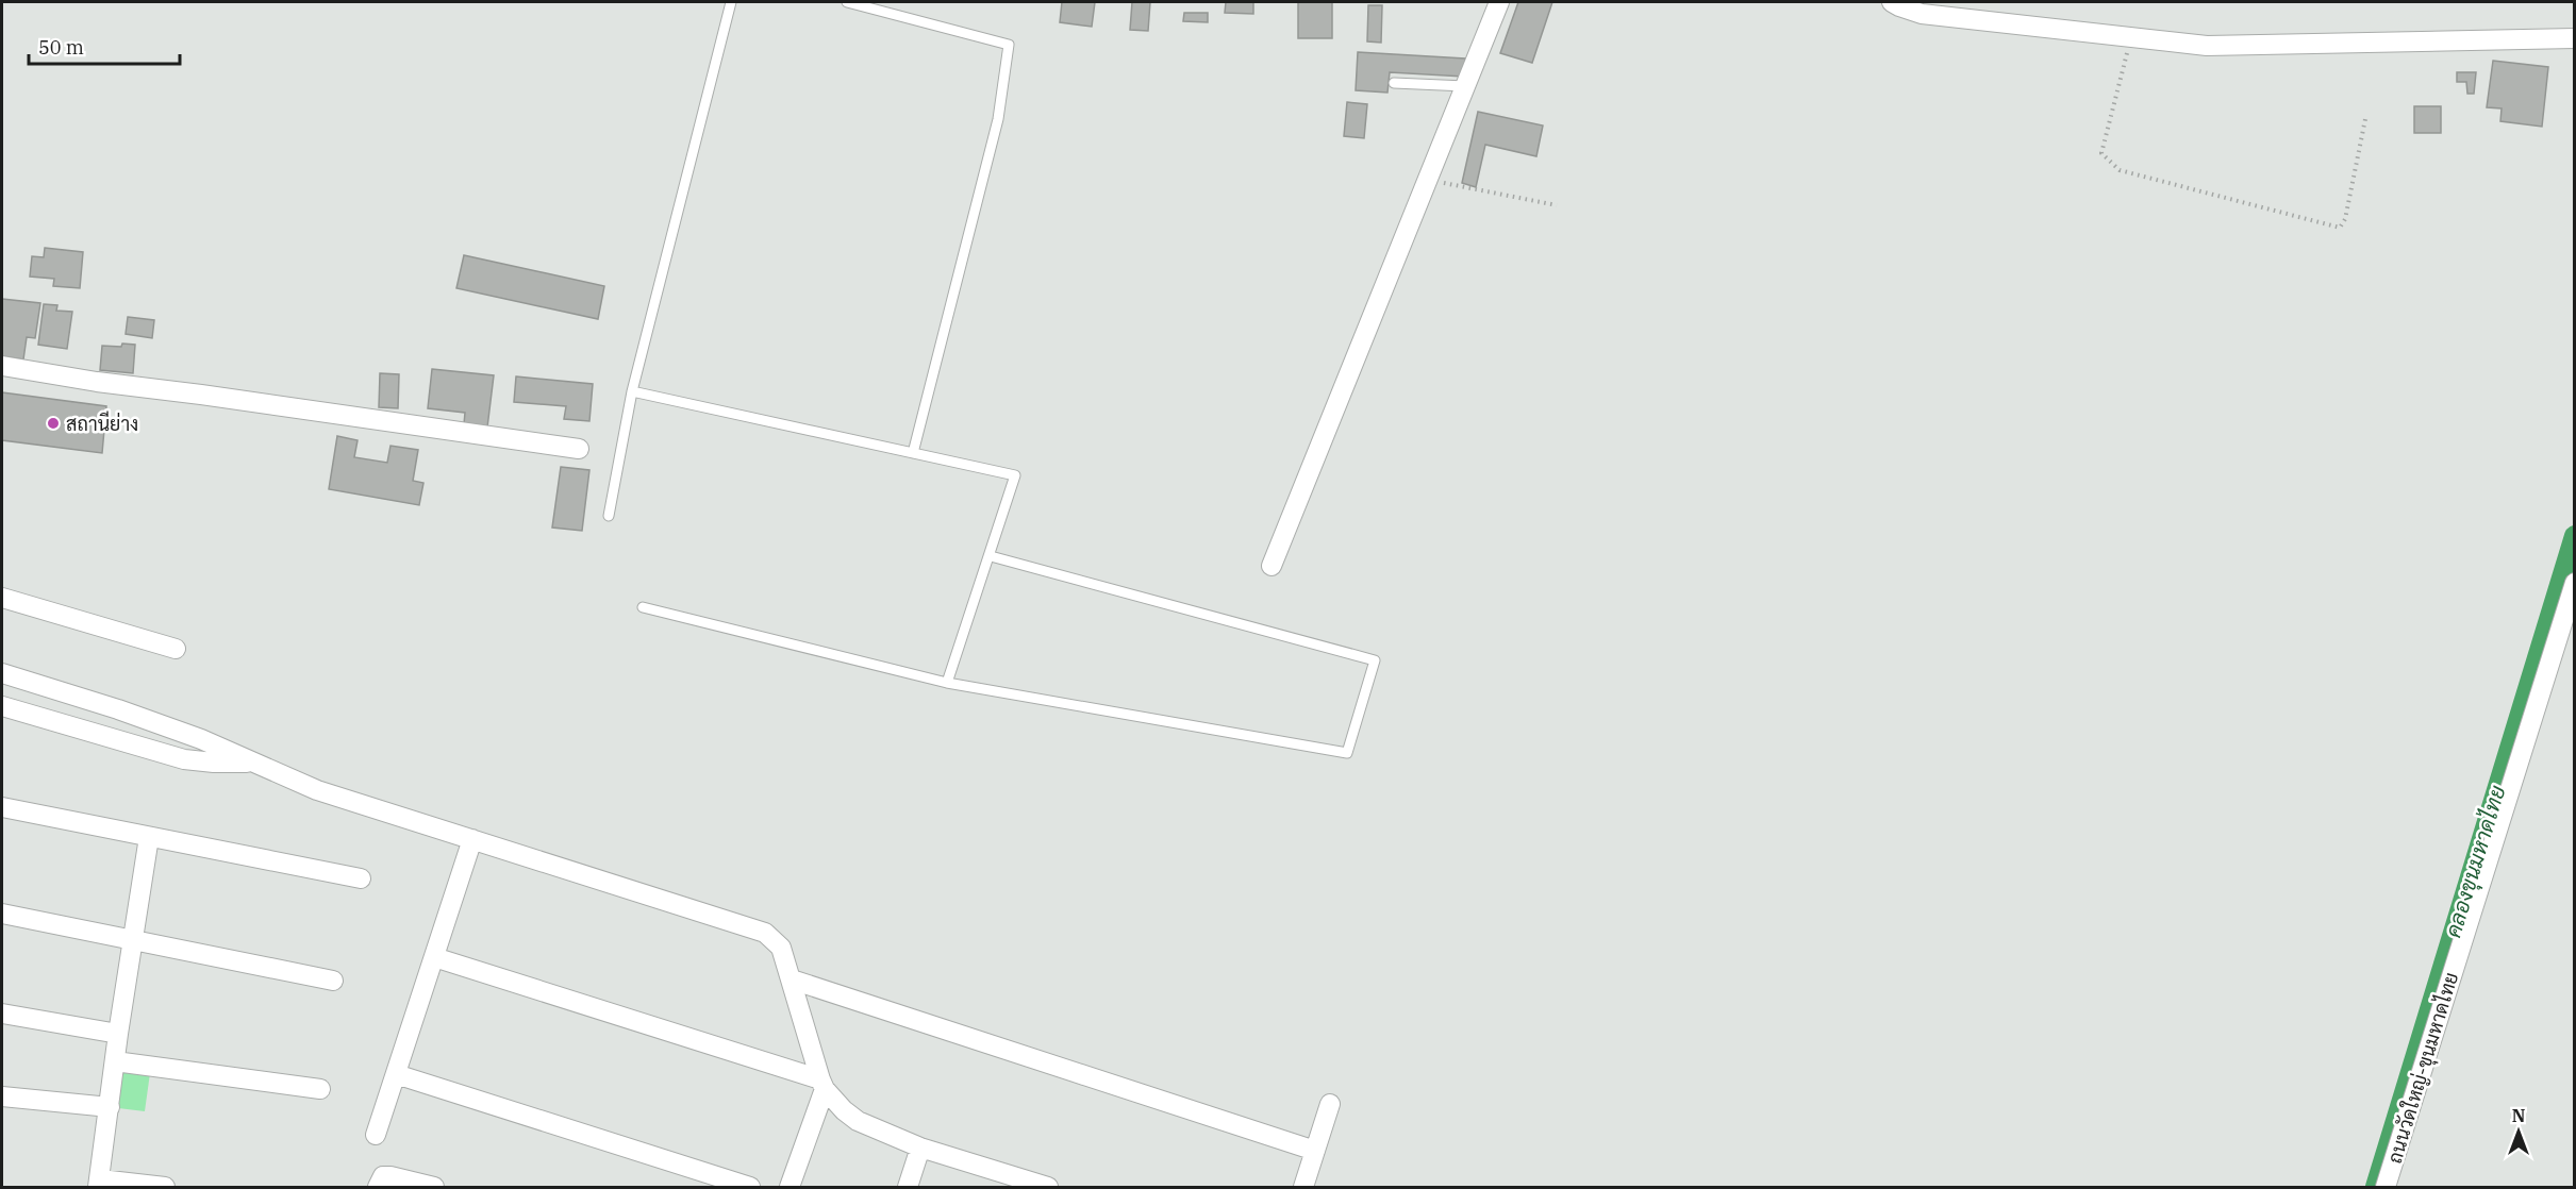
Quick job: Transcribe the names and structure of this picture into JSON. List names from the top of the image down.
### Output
{
  "streets": {
    "street": ["ถนนวัดใหญ่-ขุนมหาดไทย"]
  },
  "water": ["คลองขุนมหาดไทย"],
  "places": ["สถานีย่าง"],
  "scale_bar": "50 m",
  "north": "top"
}
